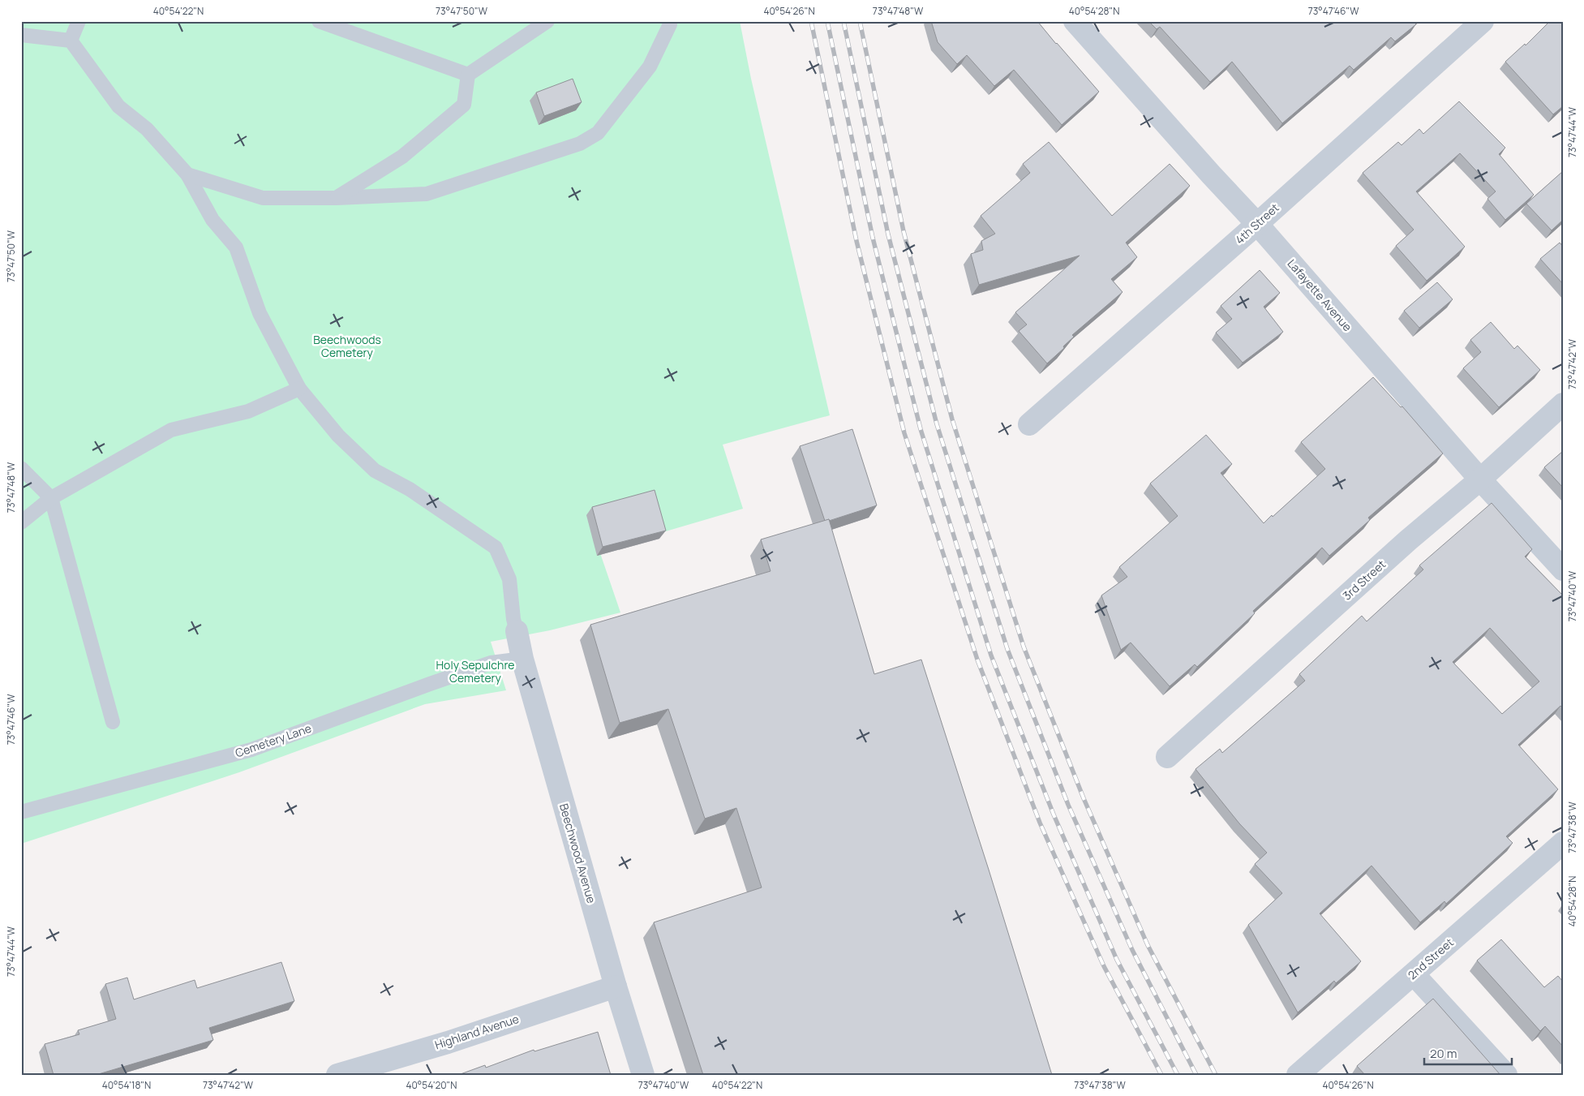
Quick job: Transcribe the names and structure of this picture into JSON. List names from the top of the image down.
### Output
{
  "streets": {
    "street": [
      "4th Street",
      "Lafayette Avenue",
      "3rd Street",
      "Beechwood Avenue",
      "2nd Street",
      "Highland Avenue"
    ],
    "lane": ["Cemetery Lane"]
  },
  "crossings": [
    ["4th Street", "Lafayette Avenue"],
    ["Lafayette Avenue", "3rd Street"],
    ["Cemetery Lane", "Beechwood Avenue"],
    ["Beechwood Avenue", "Highland Avenue"]
  ],
  "parks": ["Beechwoods Cemetery", "Holy Sepulchre Cemetery"],
  "scale_bar": "20 m",
  "coordinates": [
    "40°54'22\"N",
    "73°47'50\"W",
    "40°54'26\"N",
    "73°47'48\"W",
    "40°54'28\"N",
    "73°47'46\"W",
    "73°47'44\"W",
    "73°47'42\"W",
    "73°47'40\"W",
    "73°47'38\"W",
    "40°54'18\"N",
    "40°54'20\"N"
  ]
}
